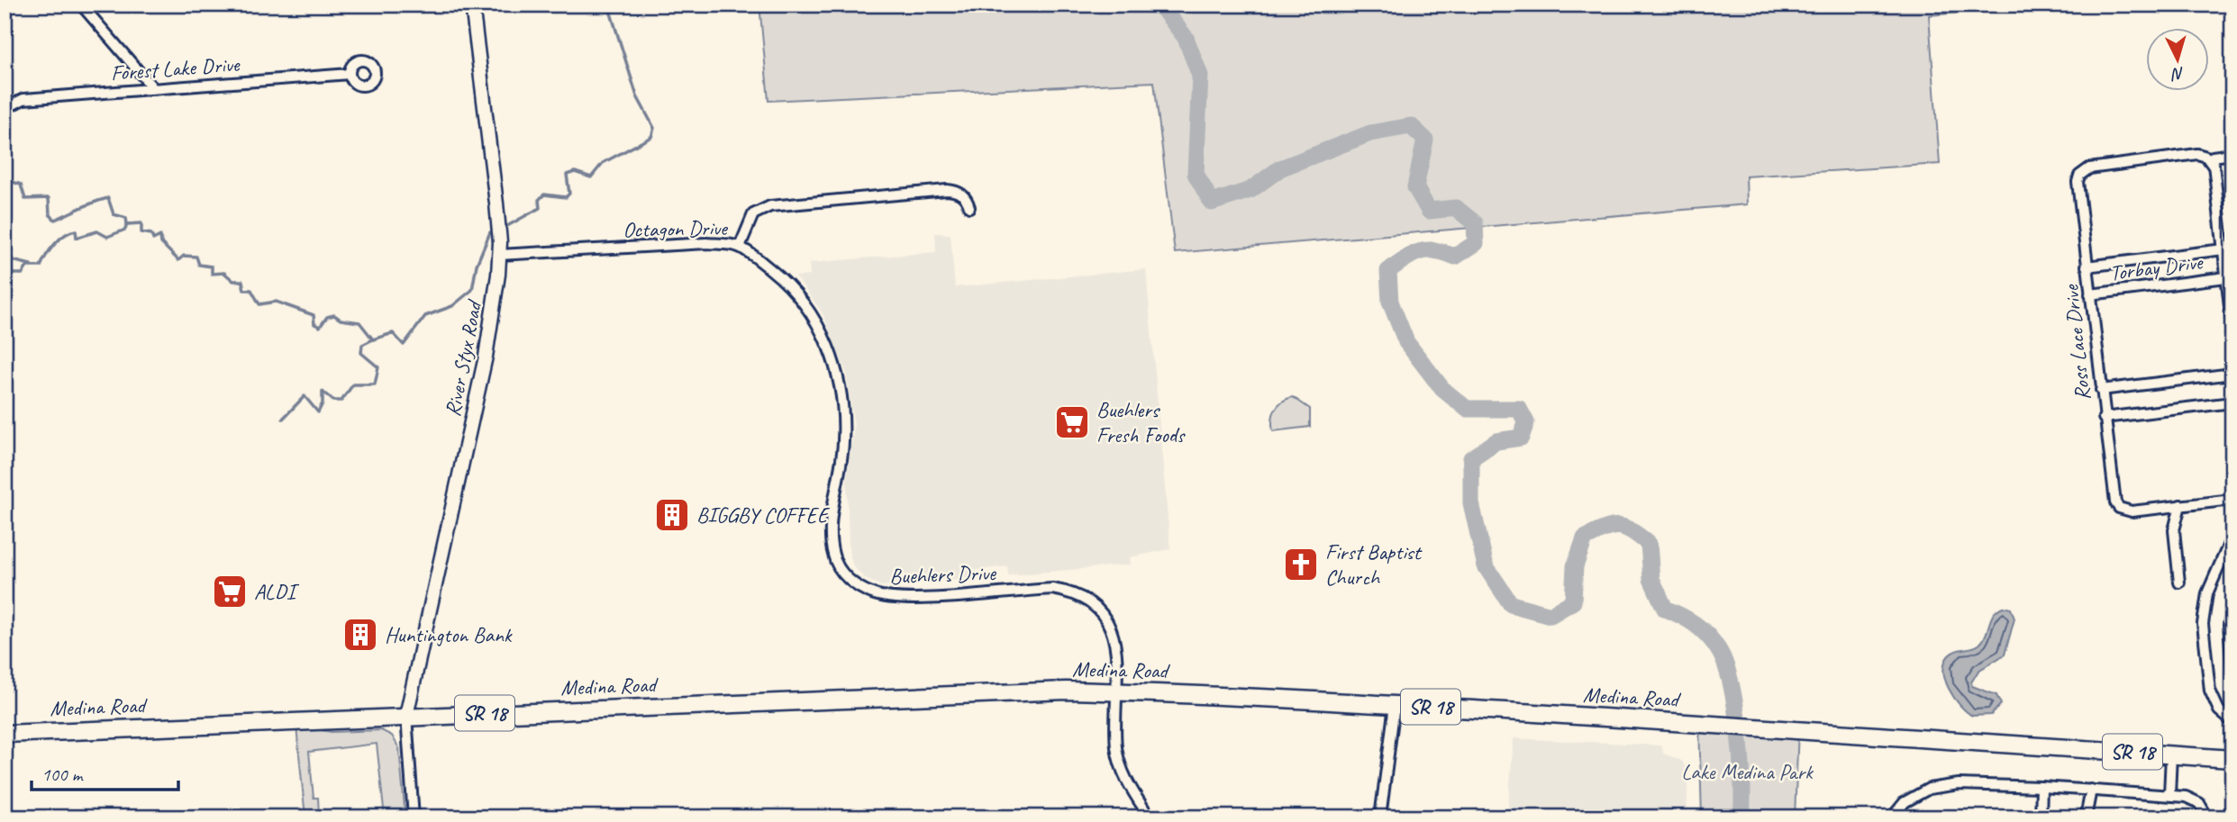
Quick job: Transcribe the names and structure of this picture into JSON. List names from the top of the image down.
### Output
{
  "streets": {
    "highway": ["Medina Road", "SR 18"],
    "street": [
      "Forest Lake Drive",
      "Octagon Drive",
      "Torbay Drive",
      "Ross Lace Drive",
      "River Styx Road",
      "Buehlers Drive"
    ]
  },
  "crossings": [
    ["Octagon Drive", "River Styx Road"],
    ["Octagon Drive", "Buehlers Drive"],
    ["Torbay Drive", "Ross Lace Drive"],
    ["River Styx Road", "Medina Road"],
    ["Buehlers Drive", "Medina Road"]
  ],
  "parks": ["Lake Medina Park"],
  "places": {
    "supermarket": ["Buehlers Fresh Foods", "ALDI"],
    "building": ["BIGGBY COFFEE", "Huntington Bank"],
    "church": ["First Baptist Church"]
  },
  "scale_bar": "100 m",
  "north": "bottom"
}
